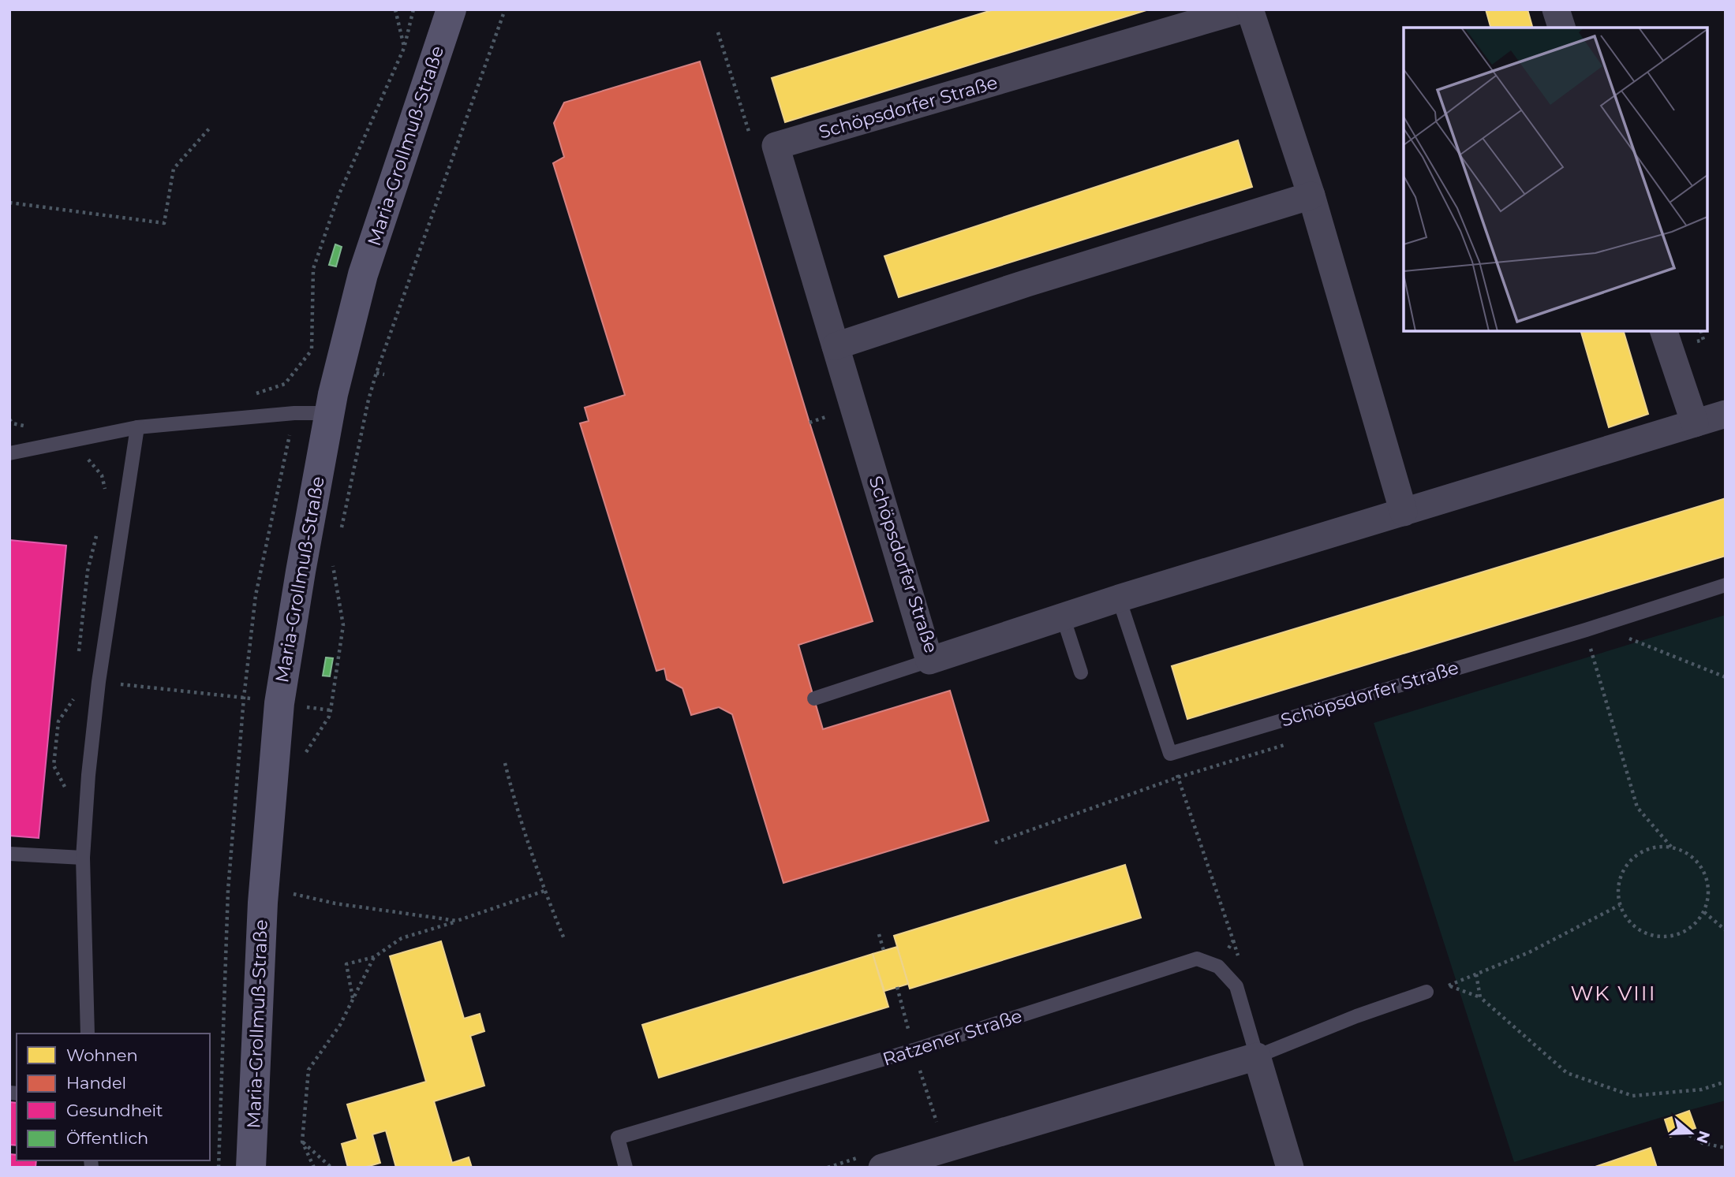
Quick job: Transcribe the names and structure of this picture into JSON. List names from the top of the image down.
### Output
{
  "streets": {
    "street": ["Schöpsdorfer Straße", "Maria-Grollmuß-Straße"],
    "lane": ["Ratzener Straße"]
  },
  "districts": ["WK VIII"],
  "legend": [
    "Wohnen",
    "Handel",
    "Gesundheit",
    "Öffentlich"
  ],
  "north": "right"
}
